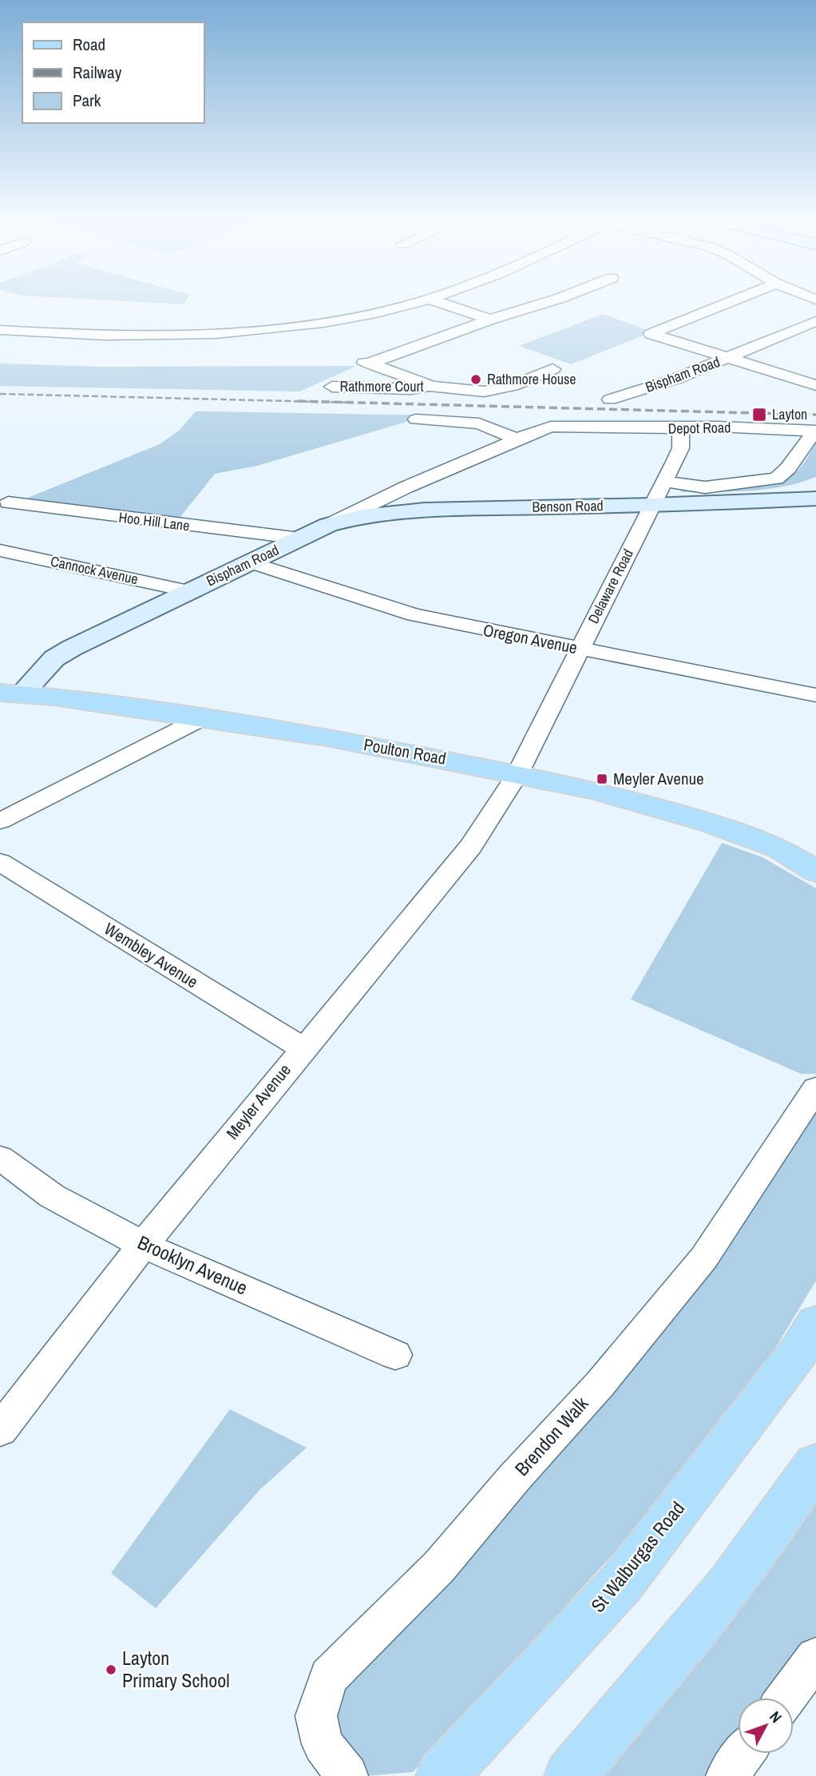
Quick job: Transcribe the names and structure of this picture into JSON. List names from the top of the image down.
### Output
{
  "streets": {
    "main road": [
      "Bispham Road",
      "Benson Road",
      "Poulton Road",
      "St Walburgas Road"
    ],
    "street": [
      "Rathmore Court",
      "Depot Road",
      "Hoo Hill Lane",
      "Cannock Avenue",
      "Delaware Road",
      "Oregon Avenue",
      "Wembley Avenue",
      "Meyler Avenue",
      "Brooklyn Avenue",
      "Brendon Walk"
    ]
  },
  "crossings": [
    ["Bispham Road", "Depot Road"],
    ["Bispham Road", "Benson Road"],
    ["Bispham Road", "Hoo Hill Lane"],
    ["Bispham Road", "Cannock Avenue"],
    ["Bispham Road", "Oregon Avenue"],
    ["Bispham Road", "Poulton Road"],
    ["Depot Road", "Delaware Road"],
    ["Benson Road", "Delaware Road"],
    ["Delaware Road", "Oregon Avenue"],
    ["Delaware Road", "Poulton Road"],
    ["Delaware Road", "Meyler Avenue"],
    ["Poulton Road", "Meyler Avenue"],
    ["Wembley Avenue", "Meyler Avenue"],
    ["Meyler Avenue", "Brooklyn Avenue"]
  ],
  "places": {
    "other": ["Rathmore House", "Layton Primary School"],
    "transit": ["Layton", "Meyler Avenue"]
  },
  "legend": ["Road", "Railway", "Park"],
  "north": "top right"
}
